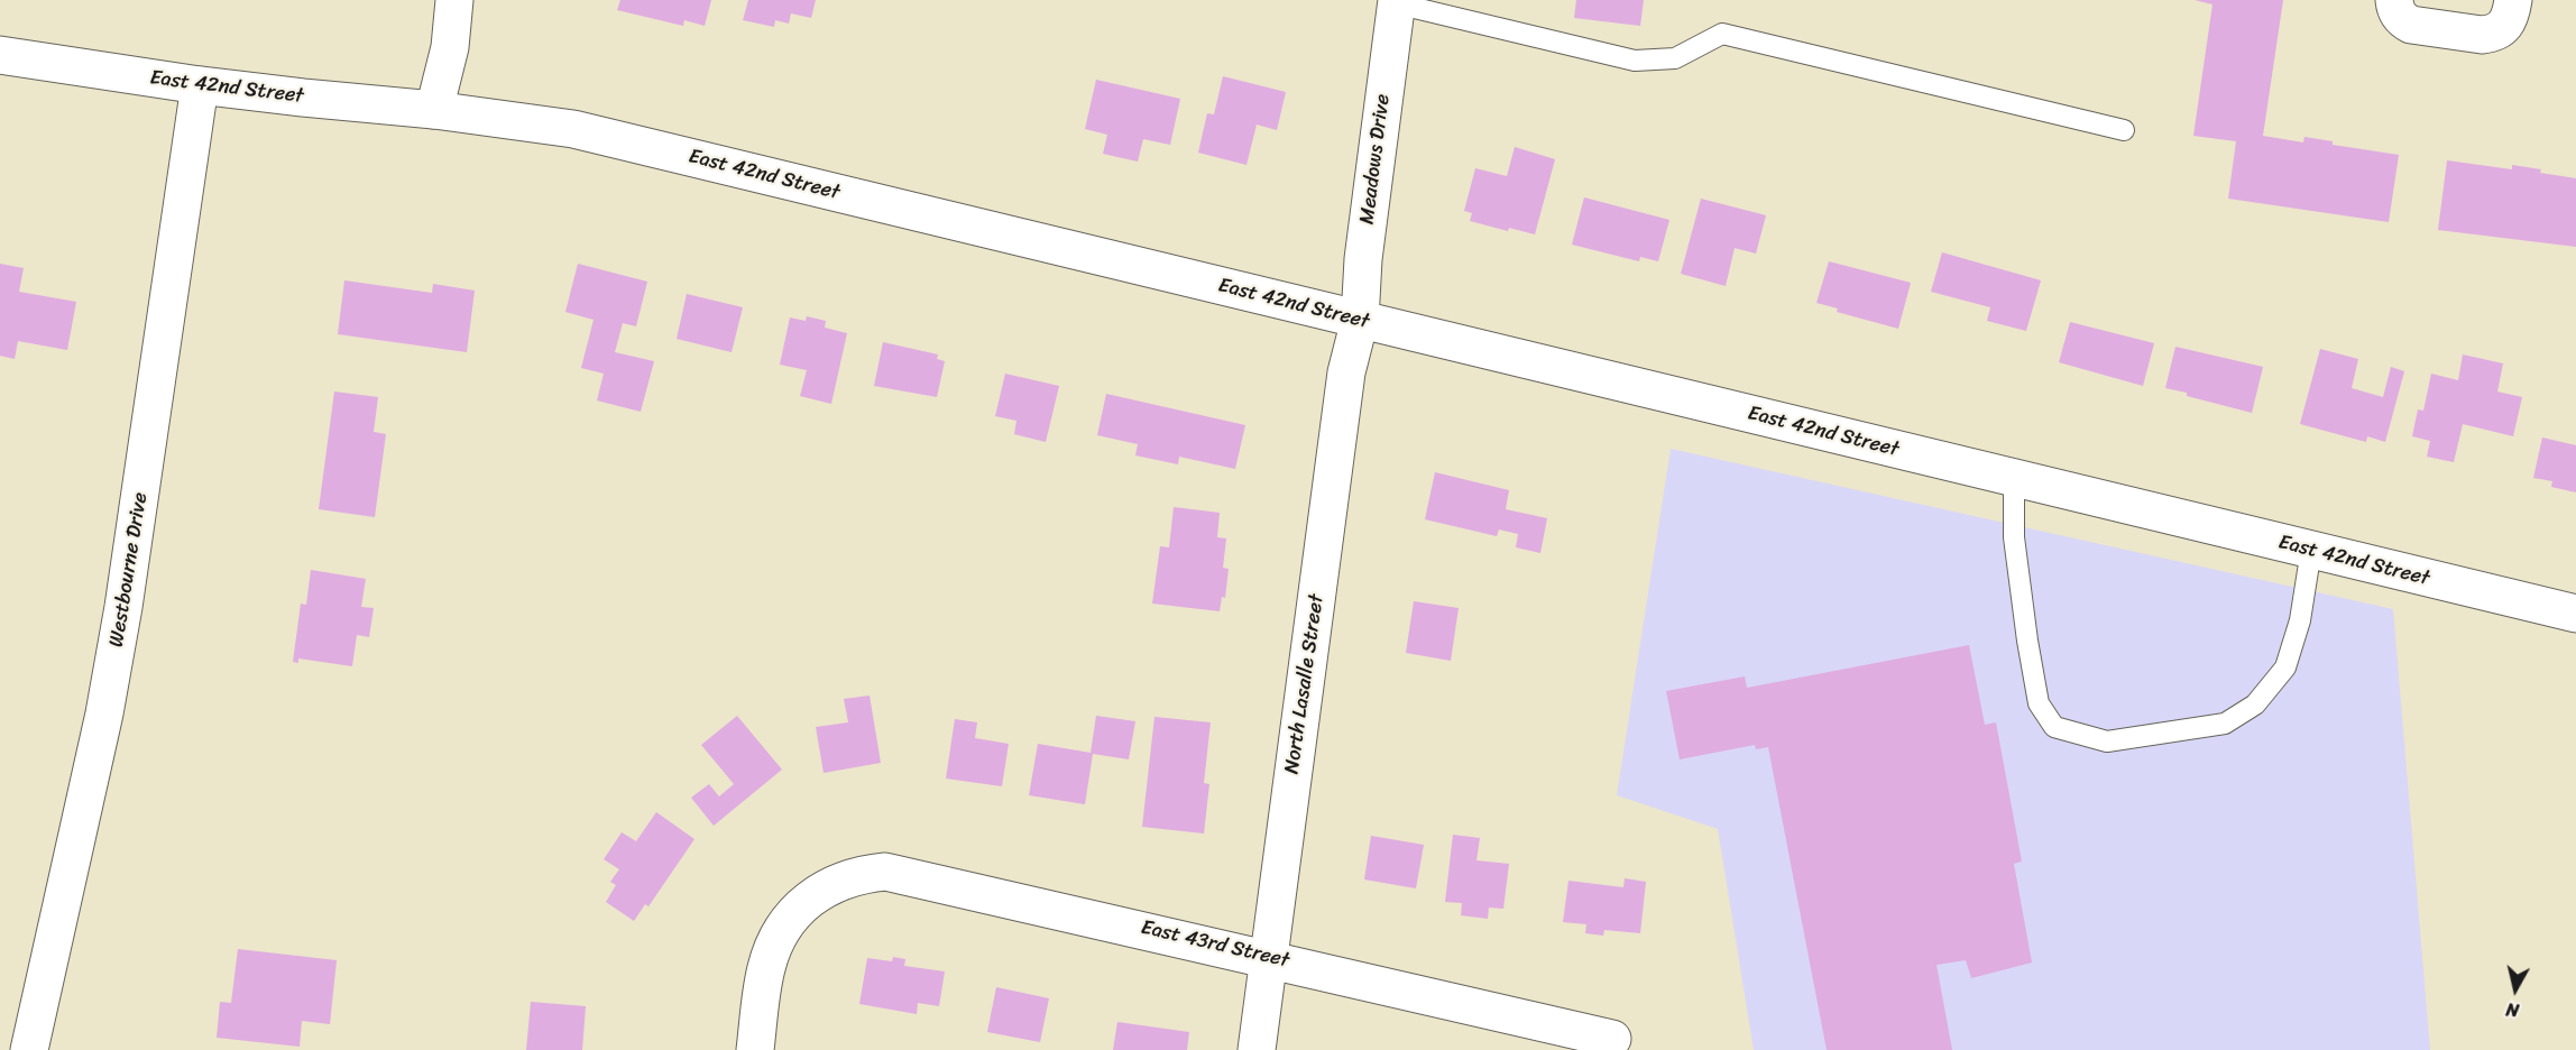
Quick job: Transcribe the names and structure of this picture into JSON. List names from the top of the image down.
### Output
{
  "streets": {
    "street": [
      "East 42nd Street",
      "Meadows Drive",
      "Westbourne Drive",
      "North Lasalle Street",
      "East 43rd Street"
    ]
  },
  "crossings": [
    ["East 42nd Street", "Meadows Drive"],
    ["East 42nd Street", "Westbourne Drive"],
    ["East 42nd Street", "North Lasalle Street"],
    ["Meadows Drive", "North Lasalle Street"],
    ["North Lasalle Street", "East 43rd Street"]
  ],
  "north": "bottom"
}
